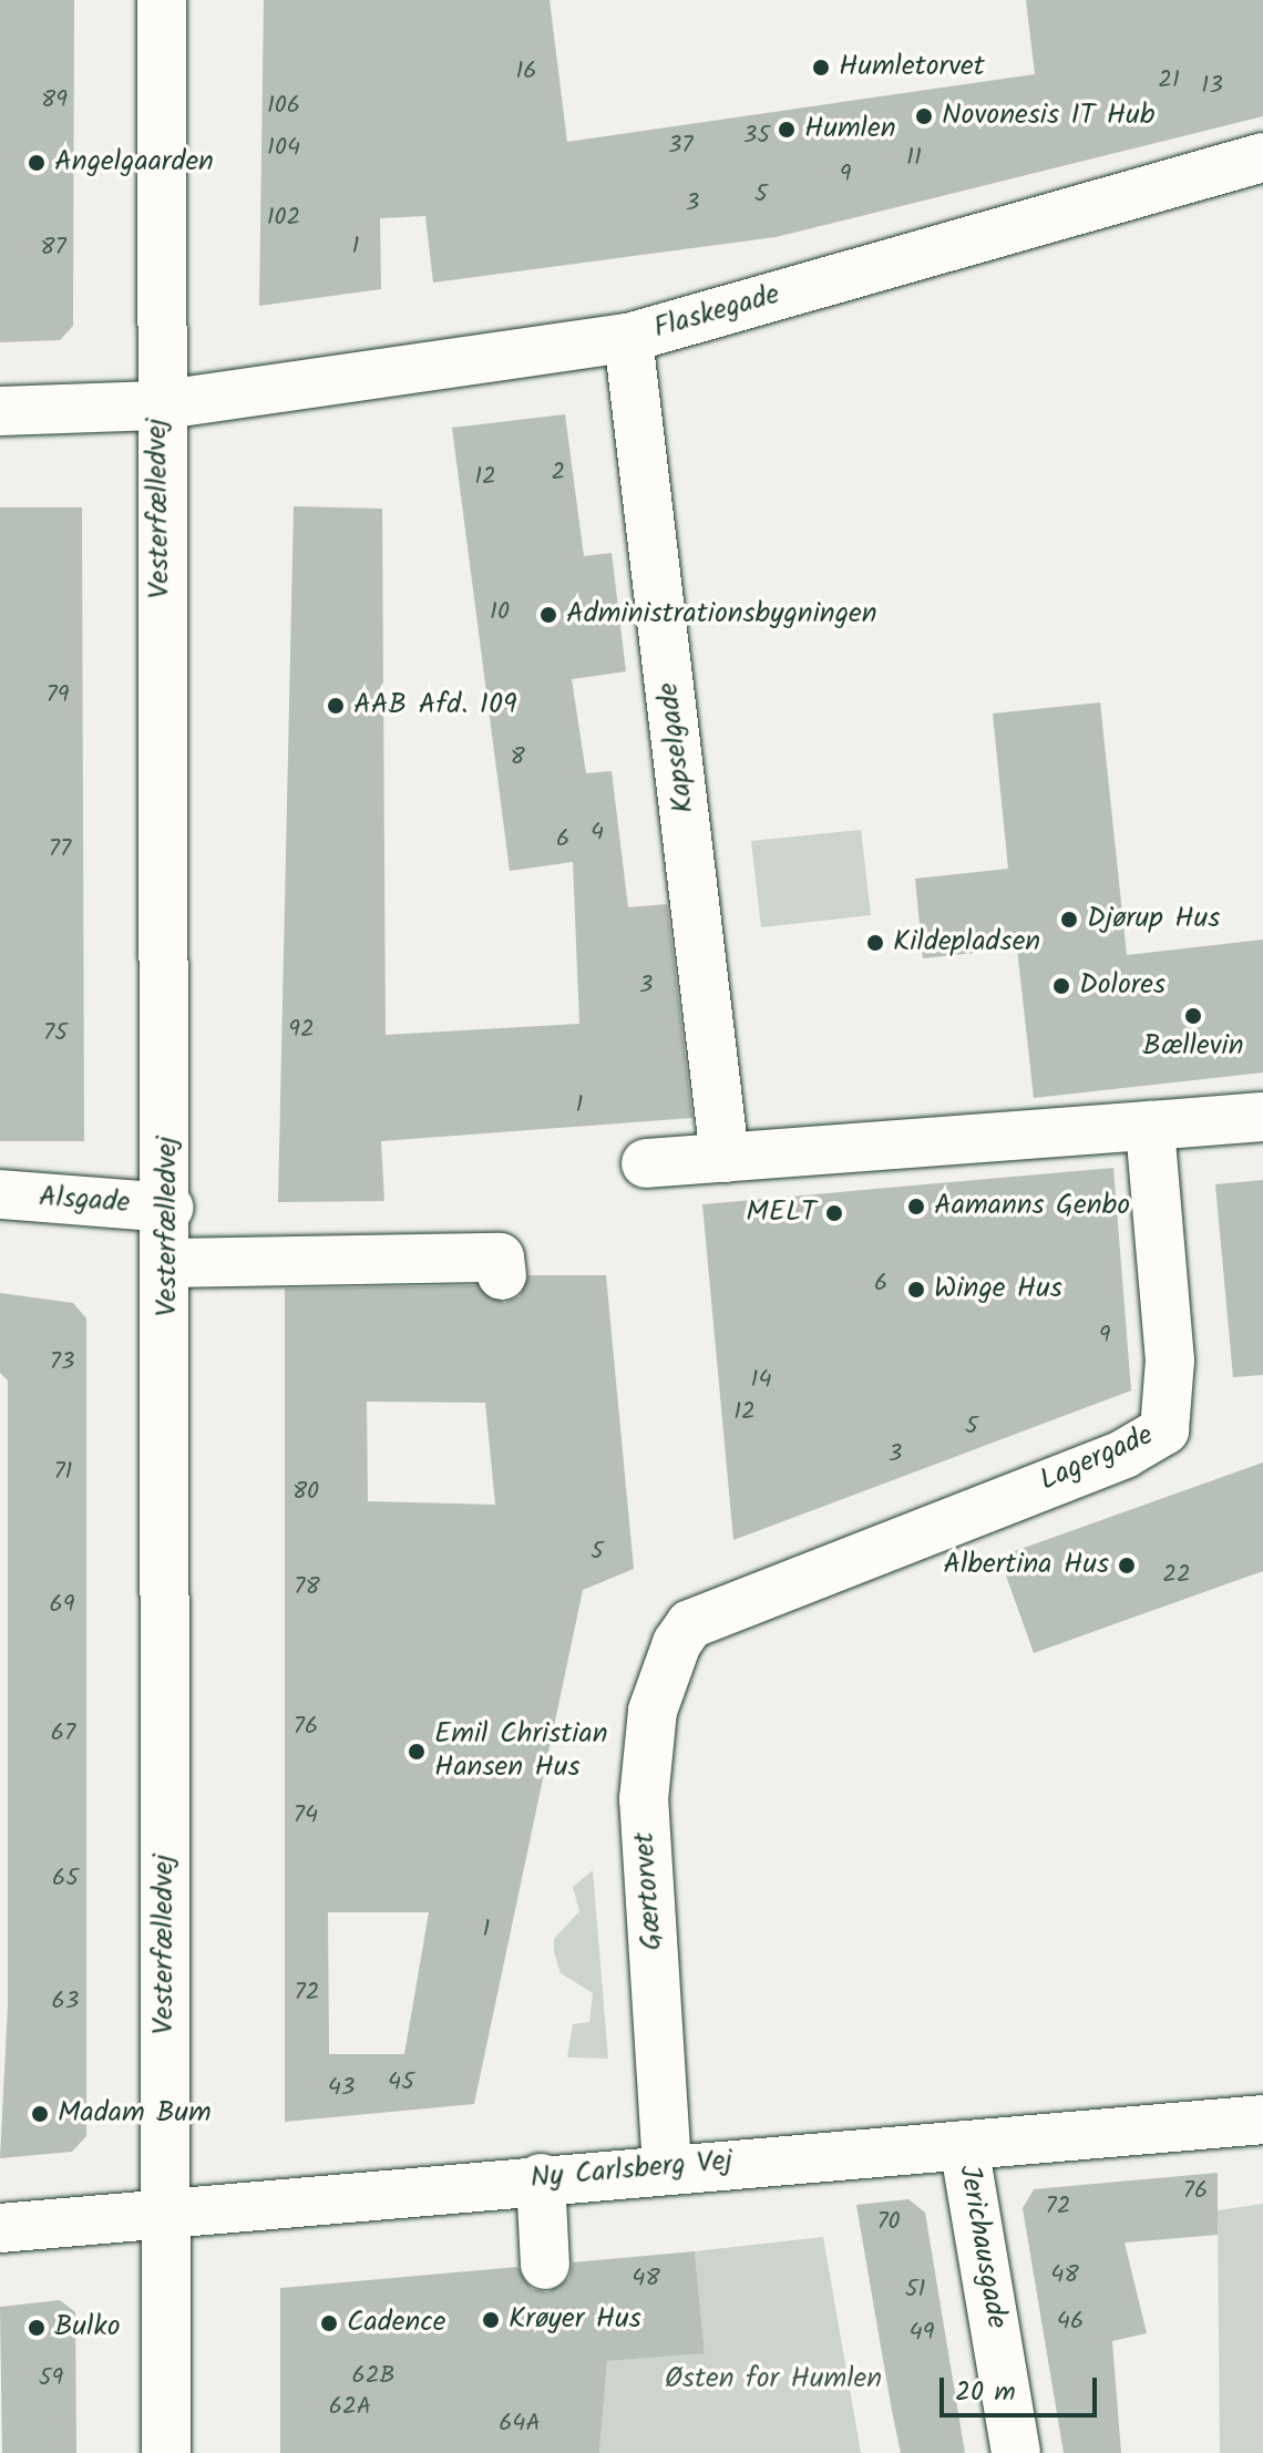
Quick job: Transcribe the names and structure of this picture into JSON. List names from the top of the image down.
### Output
{
  "streets": {
    "street": [
      "Flaskegade",
      "Vesterfælledvej",
      "Kapselgade",
      "Alsgade",
      "Lagergade",
      "Gærtorvet",
      "Ny Carlsberg Vej",
      "Jerichausgade"
    ]
  },
  "crossings": [
    ["Flaskegade", "Vesterfælledvej"],
    ["Flaskegade", "Kapselgade"],
    ["Vesterfælledvej", "Alsgade"],
    ["Vesterfælledvej", "Ny Carlsberg Vej"],
    ["Lagergade", "Gærtorvet"],
    ["Gærtorvet", "Ny Carlsberg Vej"],
    ["Ny Carlsberg Vej", "Jerichausgade"]
  ],
  "parks": ["Østen for Humlen"],
  "places": [
    "Humletorvet",
    "Novonesis IT Hub",
    "Humlen",
    "Angelgaarden",
    "Administrationsbygningen",
    "AAB Afd. 109",
    "Djørup Hus",
    "Kildepladsen",
    "Dolores",
    "Bællevin",
    "Aamanns Genbo",
    "MELT",
    "Winge Hus",
    "Albertina Hus",
    "Emil Christian Hansen Hus",
    "Madam Bum",
    "Krøyer Hus",
    "Cadence",
    "Bulko"
  ],
  "house_numbers": [
    "16",
    "21",
    "13",
    "89",
    "106",
    "35",
    "37",
    "104",
    "11",
    "9",
    "5",
    "3",
    "102",
    "1",
    "87",
    "2",
    "12",
    "10",
    "79",
    "8",
    "4",
    "6",
    "77",
    "3",
    "92",
    "75",
    "1",
    "6",
    "9",
    "73",
    "14",
    "12",
    "5",
    "3",
    "71",
    "80",
    "5",
    "22",
    "78",
    "69",
    "76",
    "67",
    "74",
    "65",
    "1",
    "72",
    "63",
    "45",
    "43",
    "76",
    "72",
    "70",
    "48",
    "48",
    "51",
    "46",
    "49",
    "62B",
    "59",
    "62A",
    "64A"
  ],
  "scale_bar": "20 m"
}
